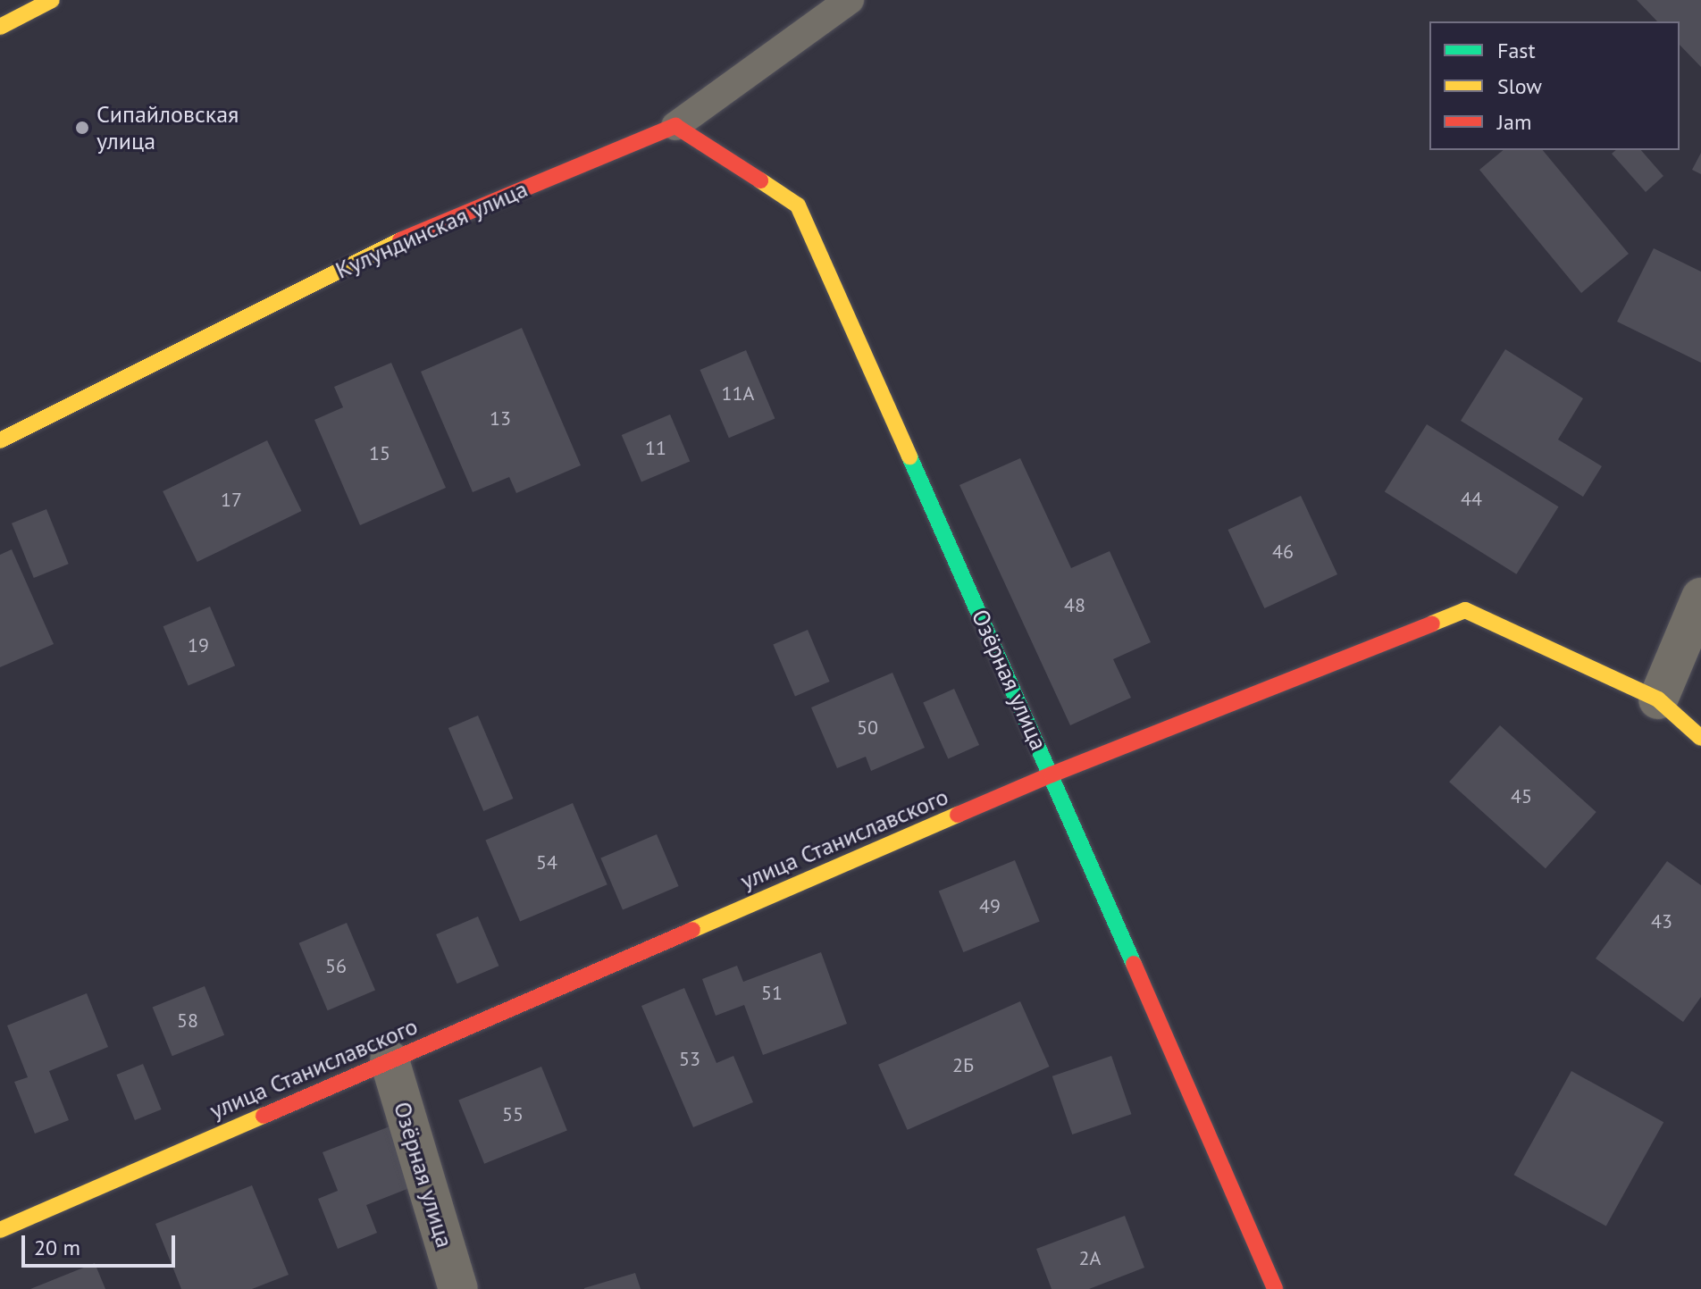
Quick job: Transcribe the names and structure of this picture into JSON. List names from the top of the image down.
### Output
{
  "streets": {
    "street": ["Кулундинская улица", "Озёрная улица", "улица Станиславского"]
  },
  "crossings": [
    ["Кулундинская улица", "Озёрная улица"],
    ["Озёрная улица", "улица Станиславского"]
  ],
  "places": ["Сипайловская улица"],
  "house_numbers": [
    "11А",
    "13",
    "11",
    "15",
    "44",
    "17",
    "46",
    "48",
    "19",
    "50",
    "45",
    "54",
    "49",
    "43",
    "56",
    "51",
    "58",
    "53",
    "2Б",
    "55",
    "2А"
  ],
  "legend": ["Fast", "Slow", "Jam"],
  "scale_bar": "20 m"
}
